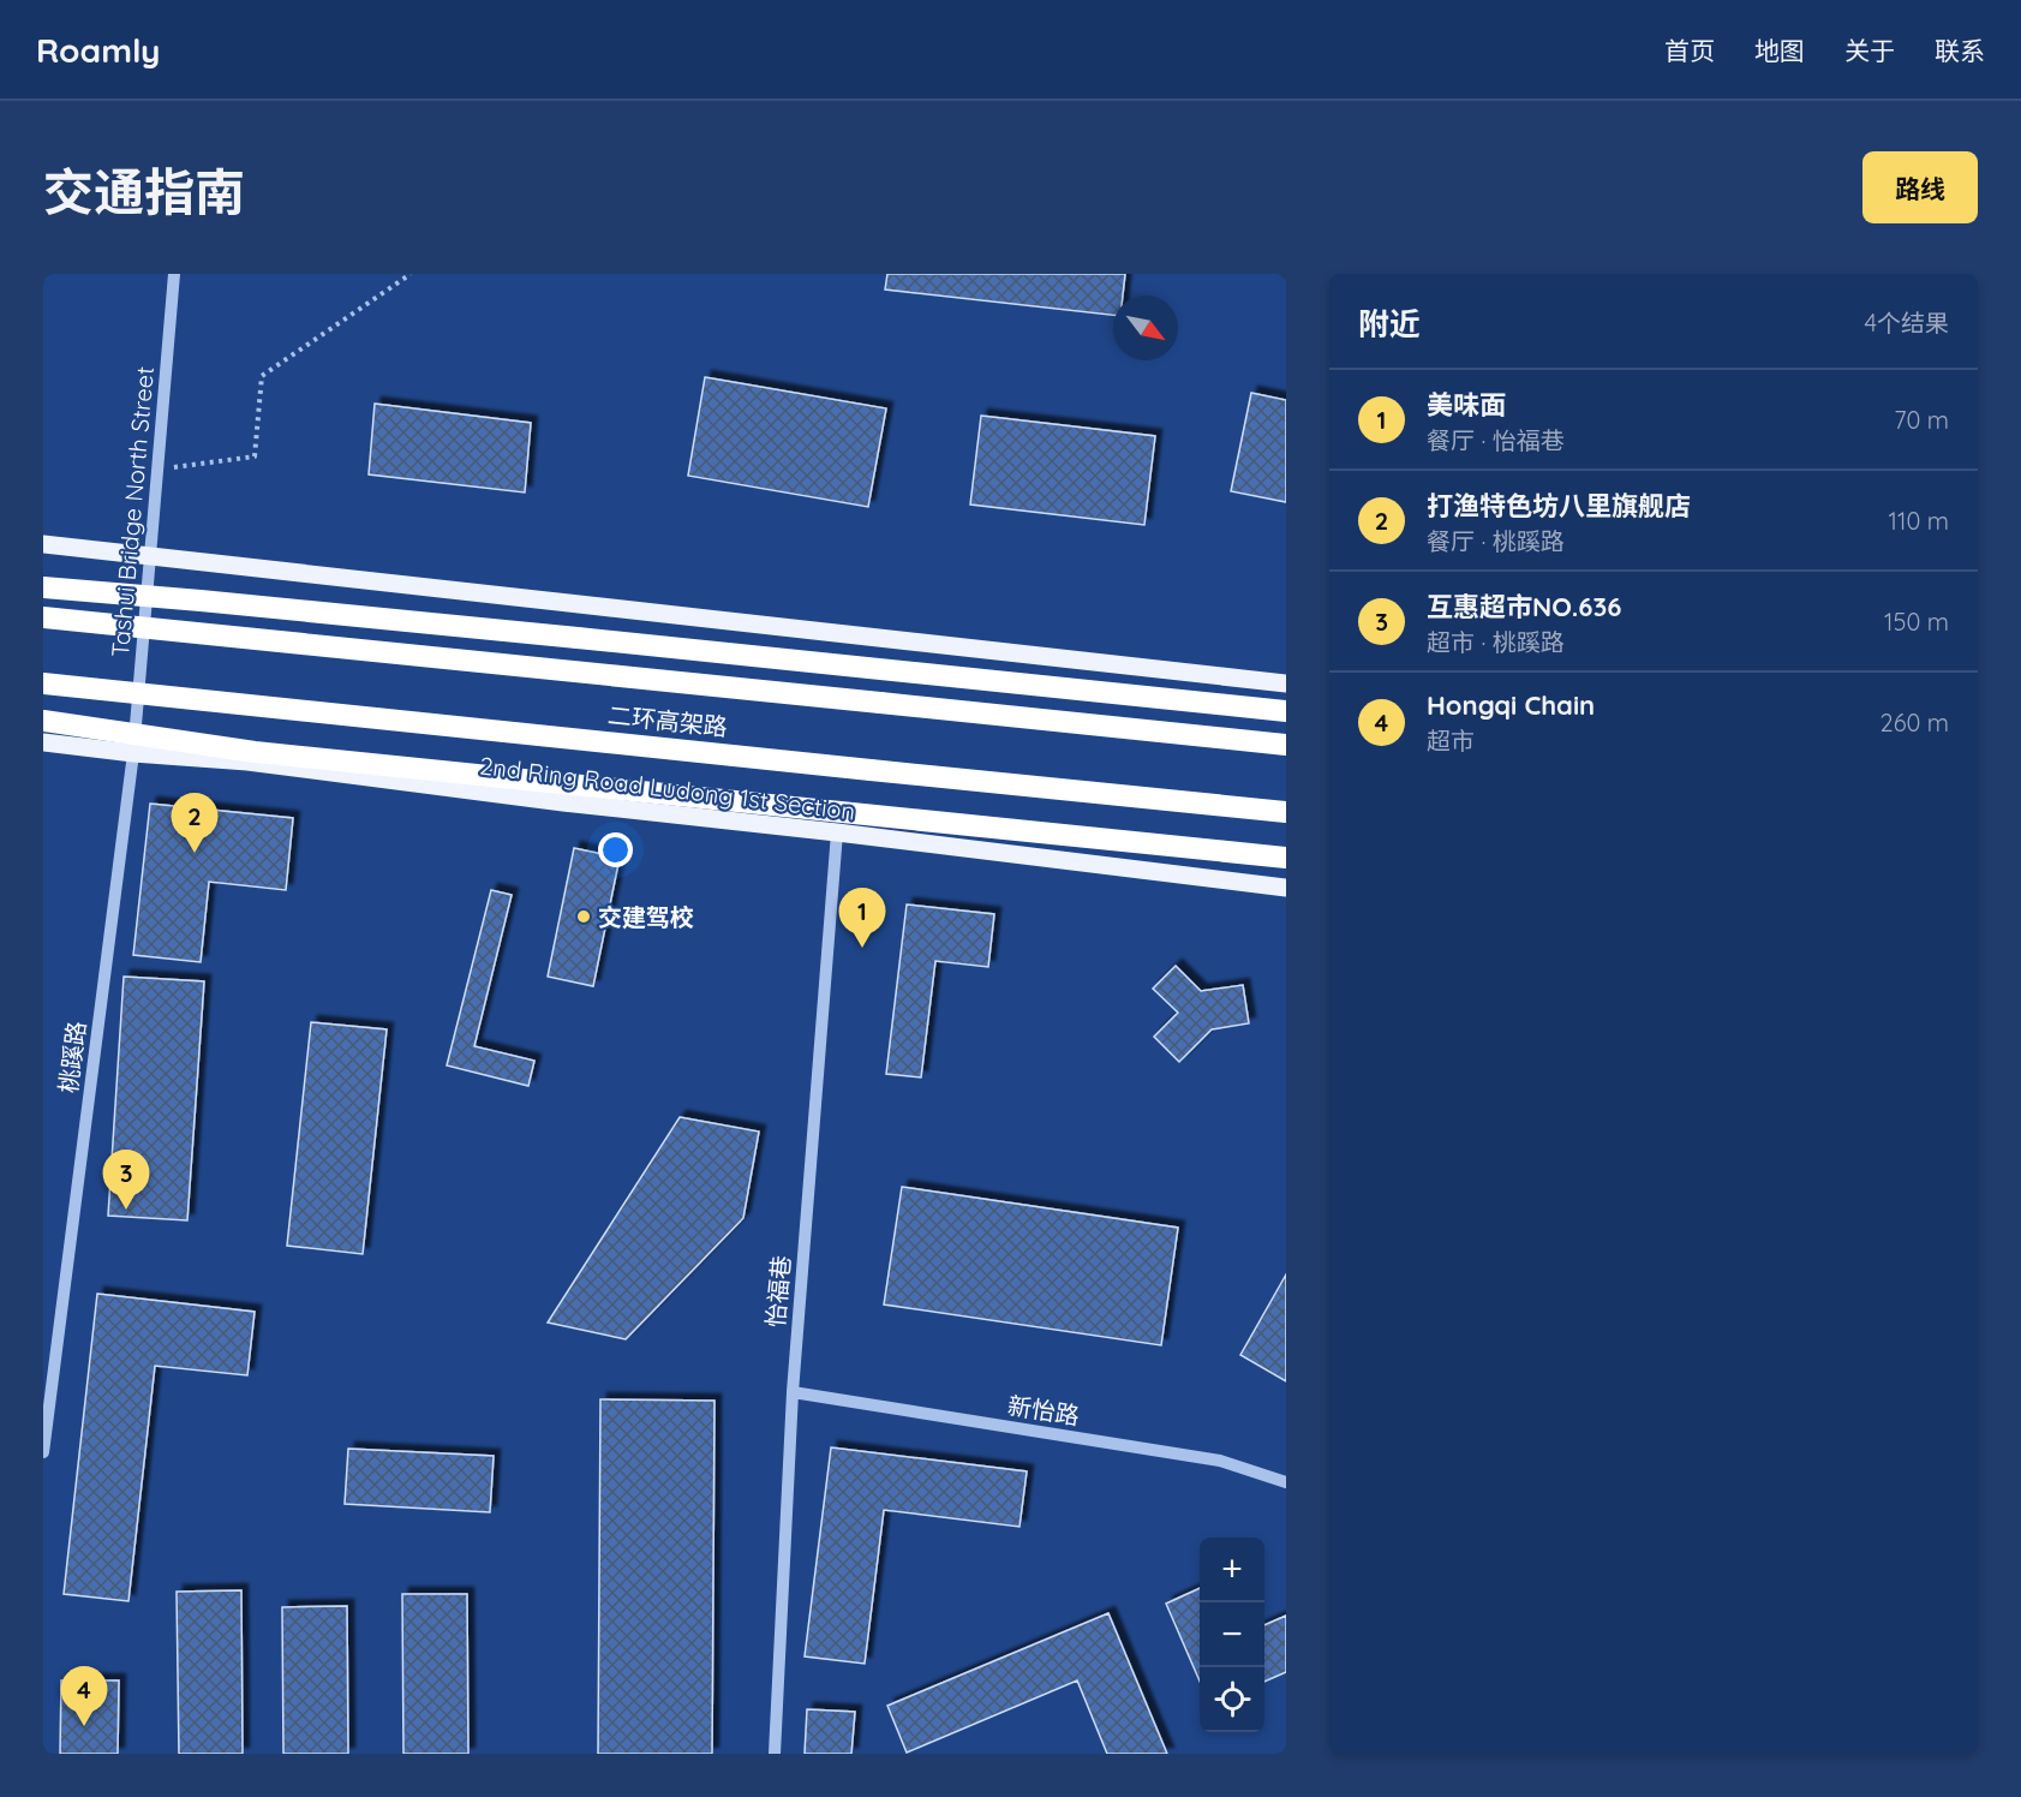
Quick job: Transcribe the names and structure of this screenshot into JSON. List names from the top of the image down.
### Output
{
  "streets": {
    "highway": ["二环高架路"],
    "main road": ["2nd Ring Road Ludong 1st Section"],
    "street": [
      "Tashui Bridge North Street",
      "桃蹊路",
      "怡福巷",
      "新怡路"
    ]
  },
  "crossings": [
    ["Tashui Bridge North Street", "2nd Ring Road Ludong 1st Section"],
    ["Tashui Bridge North Street", "桃蹊路"],
    ["2nd Ring Road Ludong 1st Section", "桃蹊路"],
    ["2nd Ring Road Ludong 1st Section", "怡福巷"],
    ["怡福巷", "新怡路"]
  ],
  "places": ["交建驾校"],
  "north": "bottom right",
  "page": {
    "header": "Roamly",
    "nav": [
      "首页",
      "地图",
      "关于",
      "联系"
    ],
    "title": "交通指南",
    "buttons": "路线",
    "heading": ["附近", "4个结果"],
    "list": [
      {
        "mark": "1",
        "name": "美味面",
        "note": "餐厅 · 怡福巷",
        "value": "70 m"
      },
      {
        "mark": "2",
        "name": "打渔特色坊八里旗舰店",
        "note": "餐厅 · 桃蹊路",
        "value": "110 m"
      },
      {
        "mark": "3",
        "name": "互惠超市NO.636",
        "note": "超市 · 桃蹊路",
        "value": "150 m"
      },
      {
        "mark": "4",
        "name": "Hongqi Chain",
        "note": "超市",
        "value": "260 m"
      }
    ],
    "pins": [
      "2",
      "1",
      "3",
      "4"
    ],
    "map_buttons": ["+", "−"]
  }
}
